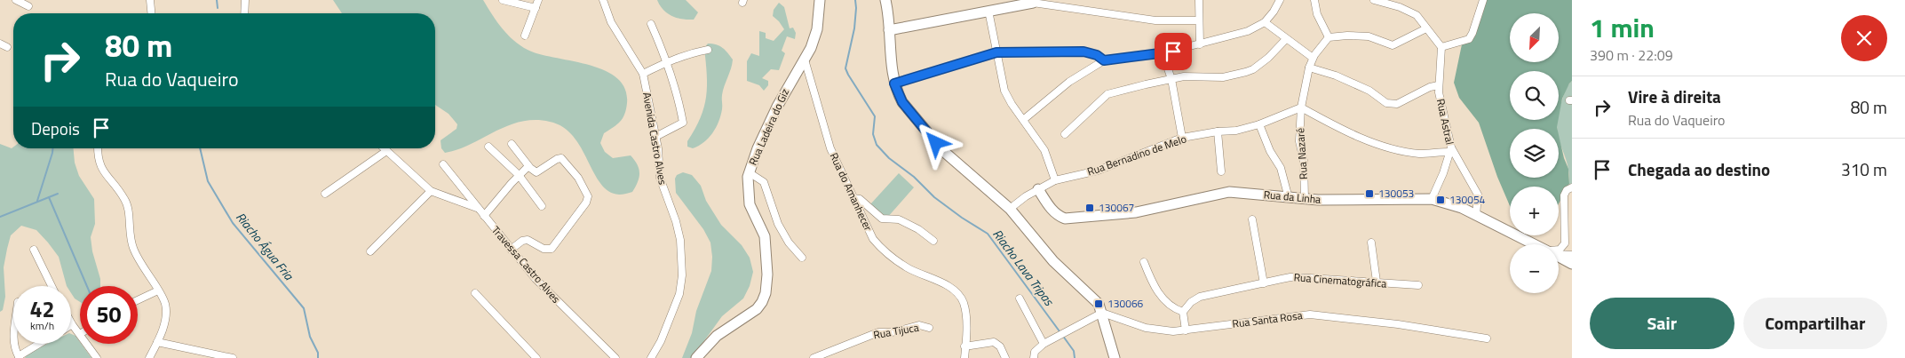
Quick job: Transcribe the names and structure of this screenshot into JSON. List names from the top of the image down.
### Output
{
  "streets": {
    "street": [
      "Rua Astral",
      "Rua Ladeira do Giz",
      "Avenida Castro Alves",
      "Rua Nazaré",
      "Rua Bernadino de Melo",
      "Rua do Amanhecer",
      "Rua da Linha",
      "Travessa Castro Alves",
      "Rua Cinematográfica",
      "Rua Santa Rosa",
      "Rua Tijuca"
    ]
  },
  "crossings": [
    ["Rua Astral", "Rua da Linha"],
    ["Rua Ladeira do Giz", "Rua do Amanhecer"],
    ["Rua Nazaré", "Rua Bernadino de Melo"],
    ["Rua Nazaré", "Rua da Linha"],
    ["Rua Bernadino de Melo", "Rua da Linha"]
  ],
  "water": ["Riacho Água Fria", "Riacho Lava Tripas"],
  "places": {
    "transit": [
      "130053",
      "130054",
      "130067",
      "130066"
    ]
  },
  "north": "bottom left",
  "page": {
    "heading": ["1 min", "390 m · 22:09"],
    "map_buttons": ["+", "−"],
    "turn": ["80 m", "Rua do Vaqueiro"],
    "list": [
      {
        "name": "Vire à direita",
        "note": "Rua do Vaqueiro",
        "value": "80 m"
      },
      {
        "name": "Chegada ao destino",
        "value": "310 m"
      }
    ],
    "then": "Depois",
    "speed": "42 km/h",
    "limit": "50",
    "buttons": ["Sair", "Compartilhar"]
  }
}
